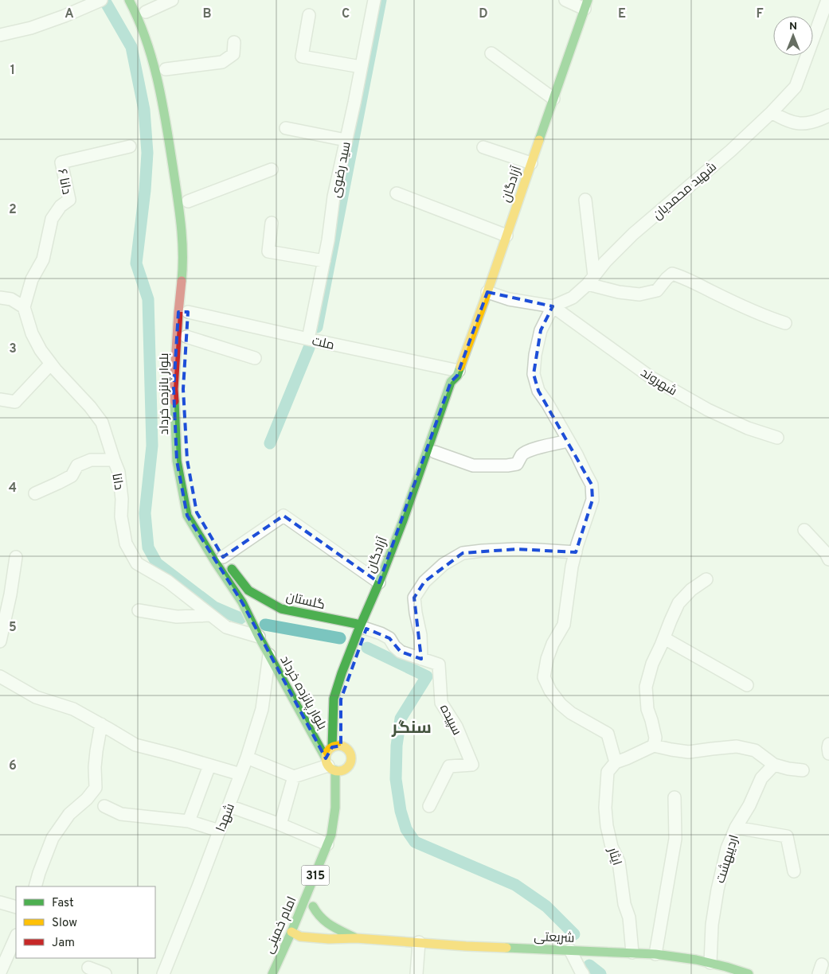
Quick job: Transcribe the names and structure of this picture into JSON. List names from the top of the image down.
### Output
{
  "streets": {
    "main road": [
      "آزادگان",
      "بلوار پانزده خرداد",
      "گلستان",
      "315",
      "امام خمینی",
      "شریعتی"
    ],
    "street": [
      "سید رضوی",
      "دانا ۶",
      "شهید محمدیان",
      "ملت",
      "شهروند",
      "دانا",
      "سپیده",
      "شهدا",
      "ایثار",
      "اردیبهشت"
    ]
  },
  "crossings": [
    ["سید رضوی", "ملت"],
    ["دانا ۶", "دانا"],
    ["آزادگان", "ملت"],
    ["آزادگان", "بلوار پانزده خرداد"],
    ["آزادگان", "گلستان"],
    ["آزادگان", "سپیده"],
    ["آزادگان", "امام خمینی"],
    ["شهید محمدیان", "شهروند"],
    ["ملت", "بلوار پانزده خرداد"],
    ["بلوار پانزده خرداد", "دانا"],
    ["بلوار پانزده خرداد", "شهدا"],
    ["بلوار پانزده خرداد", "امام خمینی"],
    ["گلستان", "سپیده"],
    ["ایثار", "شریعتی"],
    ["اردیبهشت", "شریعتی"],
    ["امام خمینی", "شریعتی"]
  ],
  "districts": ["سنگر"],
  "legend": ["Fast", "Slow", "Jam"],
  "north": "top",
  "grid": {
    "columns": [
      "A",
      "B",
      "C",
      "D",
      "E",
      "F"
    ],
    "rows": [
      "1",
      "2",
      "3",
      "4",
      "5",
      "6"
    ]
  }
}
